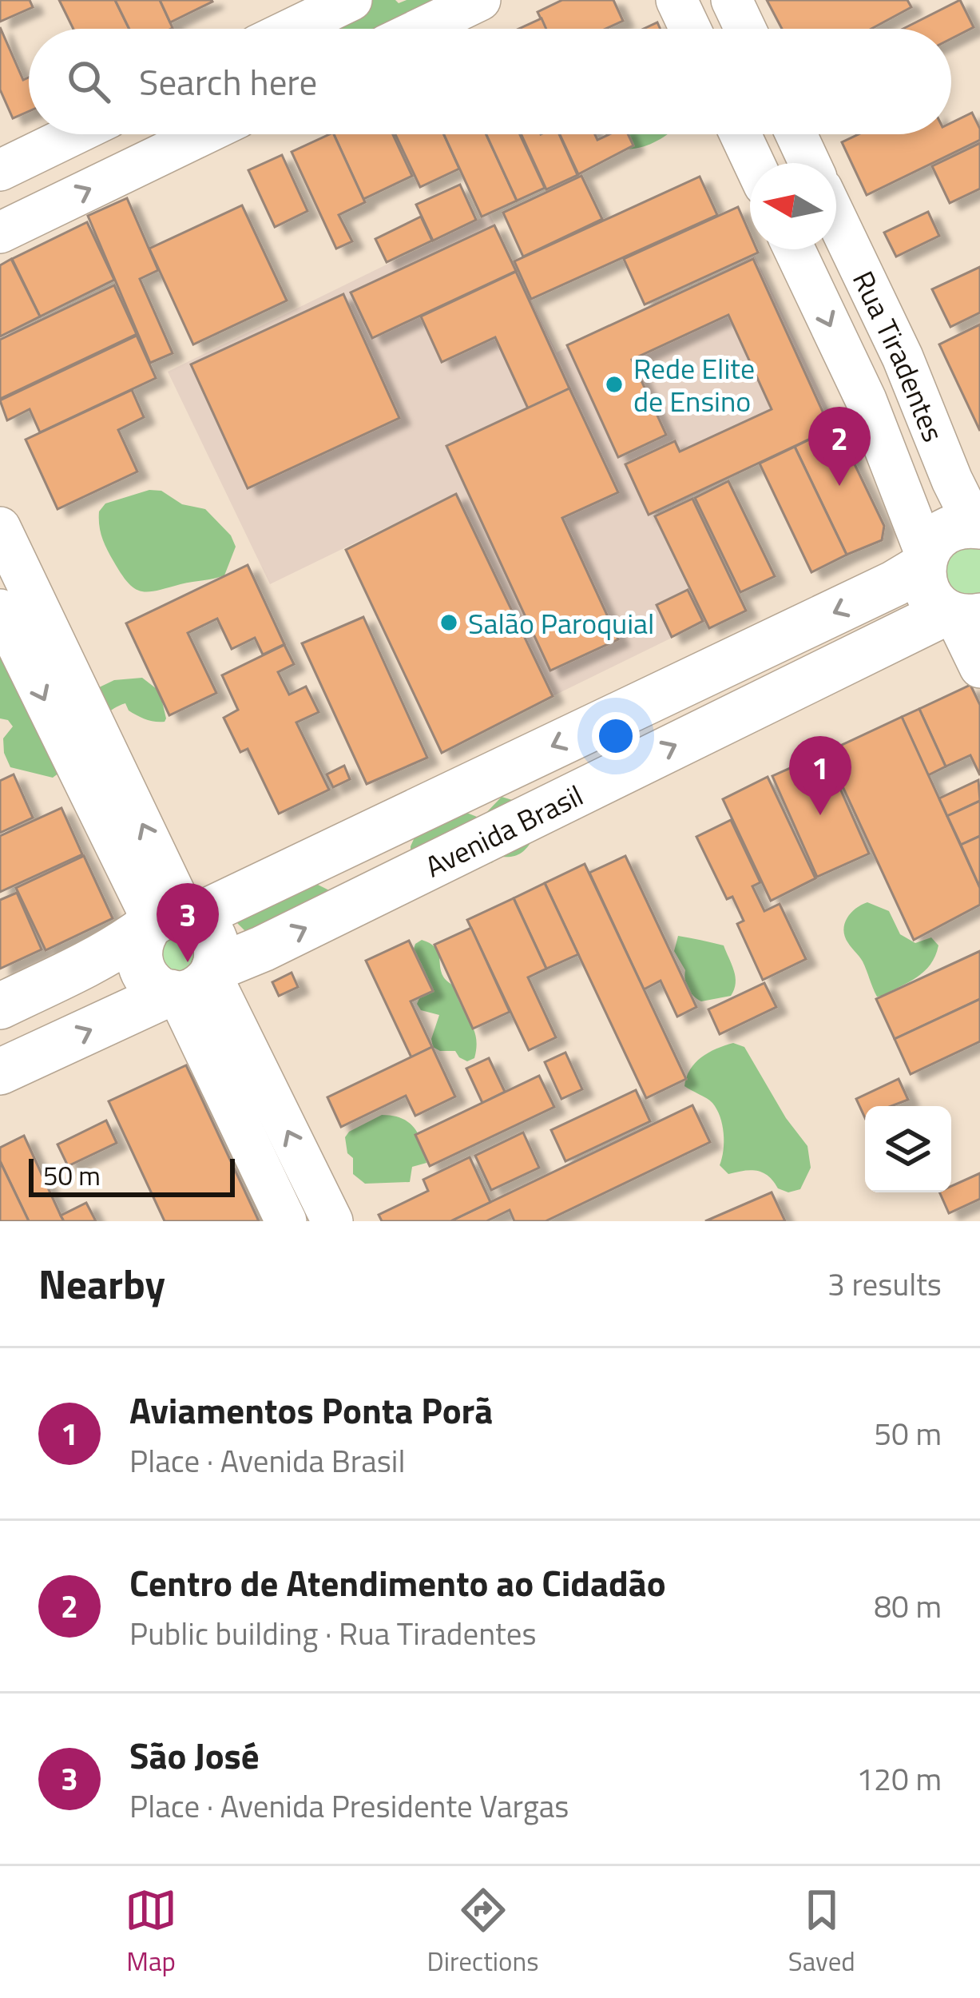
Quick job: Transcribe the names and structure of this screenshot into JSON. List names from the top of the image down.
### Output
{
  "streets": {
    "main road": ["Rua Tiradentes", "Avenida Brasil"]
  },
  "crossings": [
    ["Rua Tiradentes", "Avenida Brasil"]
  ],
  "places": ["Rede Elite de Ensino", "Salão Paroquial"],
  "scale_bar": "50 m",
  "north": "left",
  "page": {
    "search": "Search here",
    "pins": ["2", "1", "3"],
    "scale": "50 m",
    "heading": ["Nearby", "3 results"],
    "list": [
      {
        "mark": "1",
        "name": "Aviamentos Ponta Porã",
        "note": "Place · Avenida Brasil",
        "value": "50 m"
      },
      {
        "mark": "2",
        "name": "Centro de Atendimento ao Cidadão",
        "note": "Public building · Rua Tiradentes",
        "value": "80 m"
      },
      {
        "mark": "3",
        "name": "São José",
        "note": "Place · Avenida Presidente Vargas",
        "value": "120 m"
      }
    ],
    "nav": ["Map", "Directions", "Saved"]
  }
}
